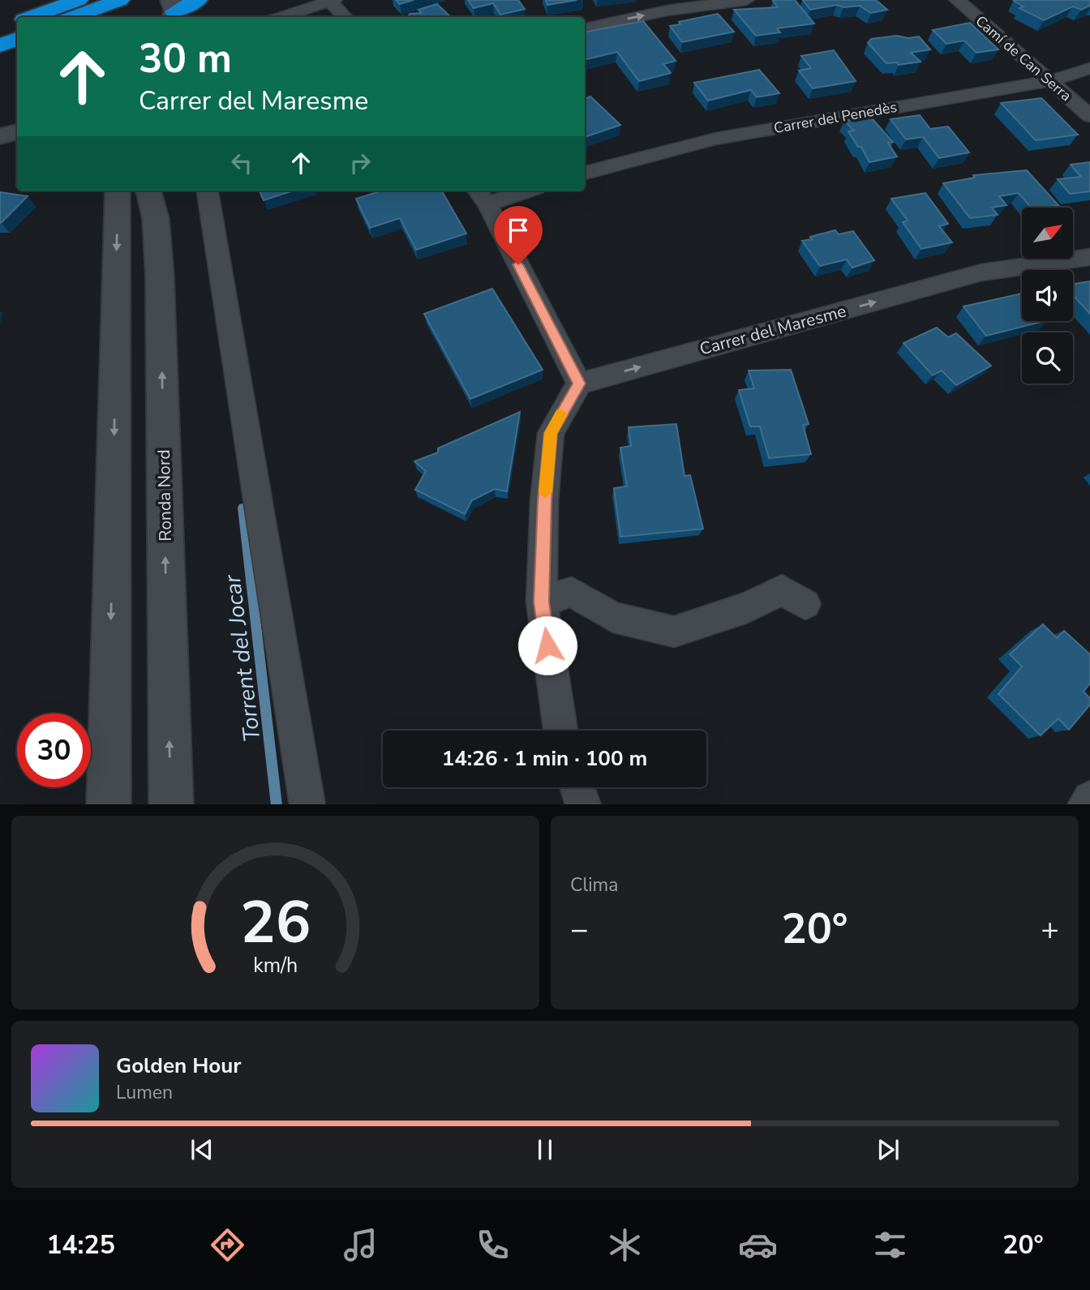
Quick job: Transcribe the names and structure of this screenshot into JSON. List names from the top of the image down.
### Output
{
  "streets": {
    "main road": ["Ronda Nord"],
    "street": ["Camí de Can Serra", "Carrer del Penedès", "Carrer del Maresme"]
  },
  "crossings": [
    ["Camí de Can Serra", "Carrer del Penedès"]
  ],
  "one_way": ["Carrer del Maresme"],
  "water": ["Torrent del Jocar"],
  "north": "top right",
  "page": {
    "turn": ["30 m", "Carrer del Maresme"],
    "limit": "30",
    "trip": "14:26 · 1 min · 100 m",
    "tile": "Clima",
    "heat": ["−", "20°", "+"],
    "song": ["Golden Hour", "Lumen"],
    "tabs": ["14:25", "20°"],
    "gauge": ["26", "km/h"]
  }
}
